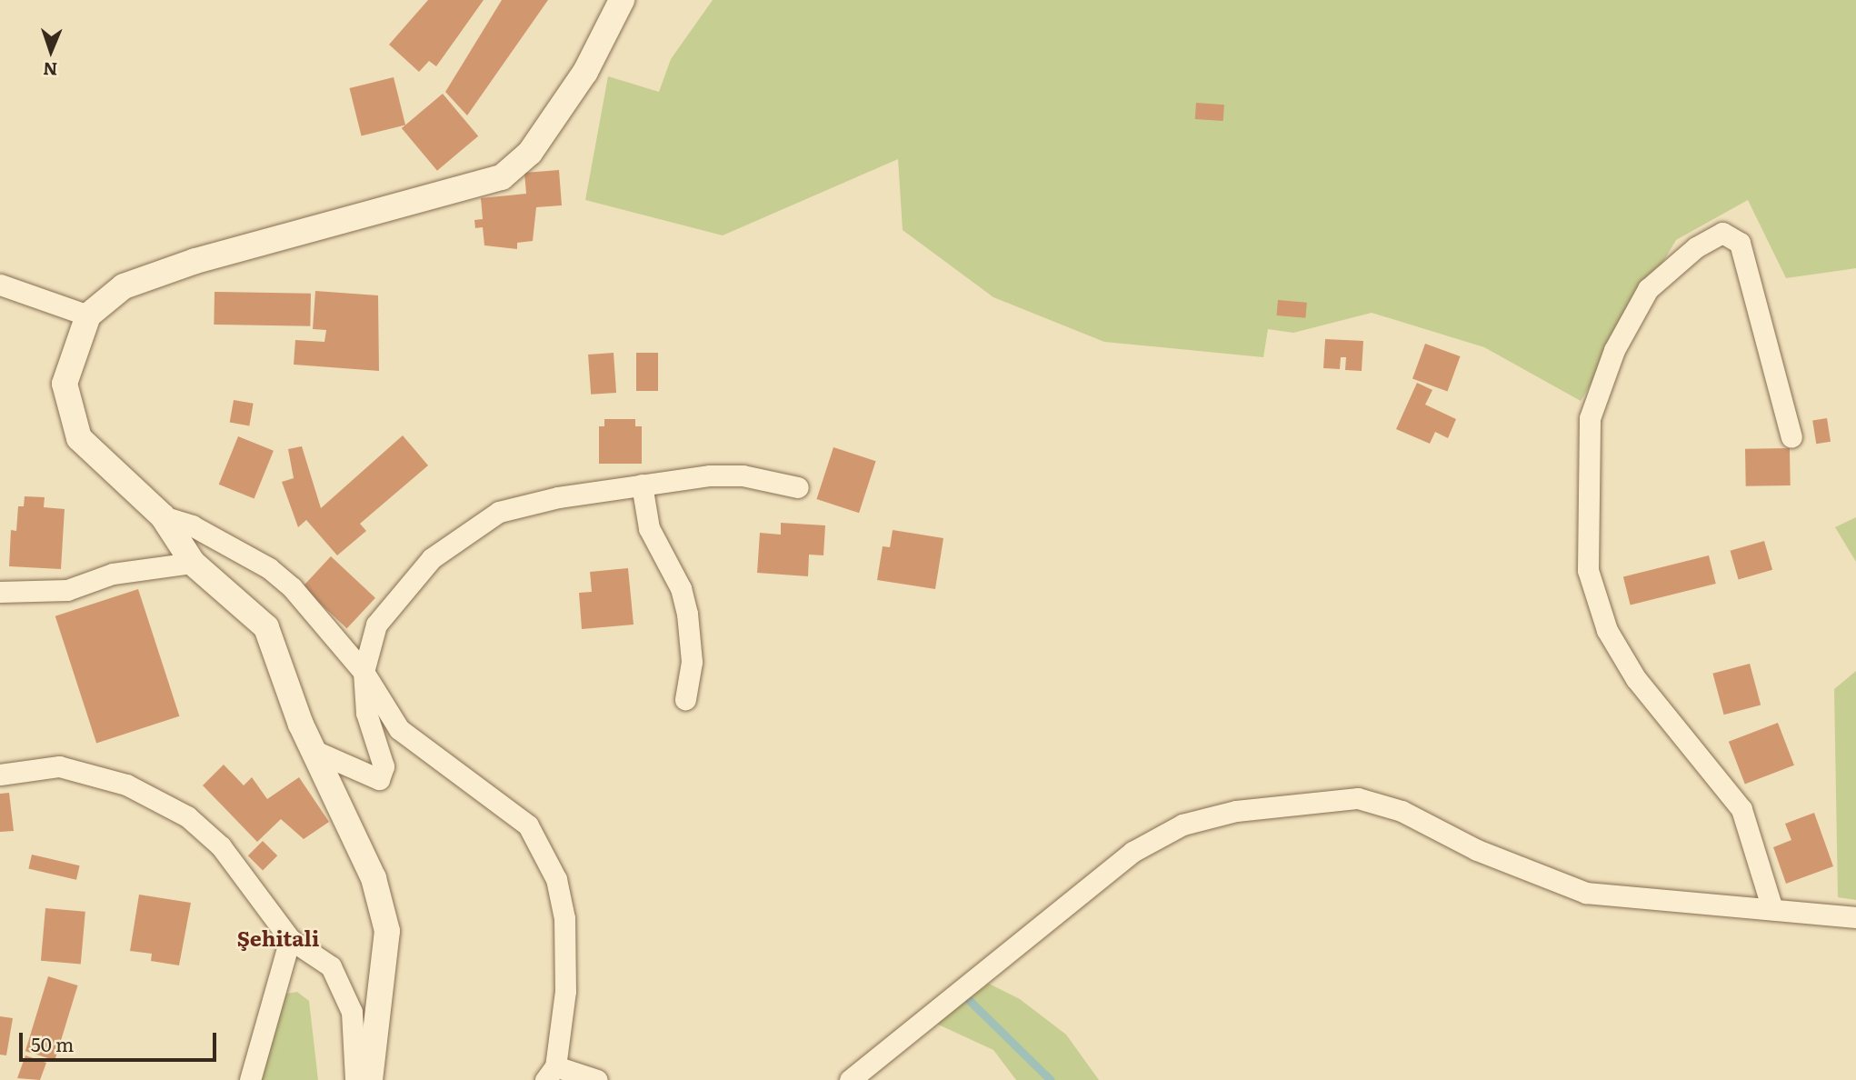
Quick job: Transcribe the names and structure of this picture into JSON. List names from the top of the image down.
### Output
{
  "districts": ["Şehitali"],
  "scale_bar": "50 m",
  "north": "bottom"
}
